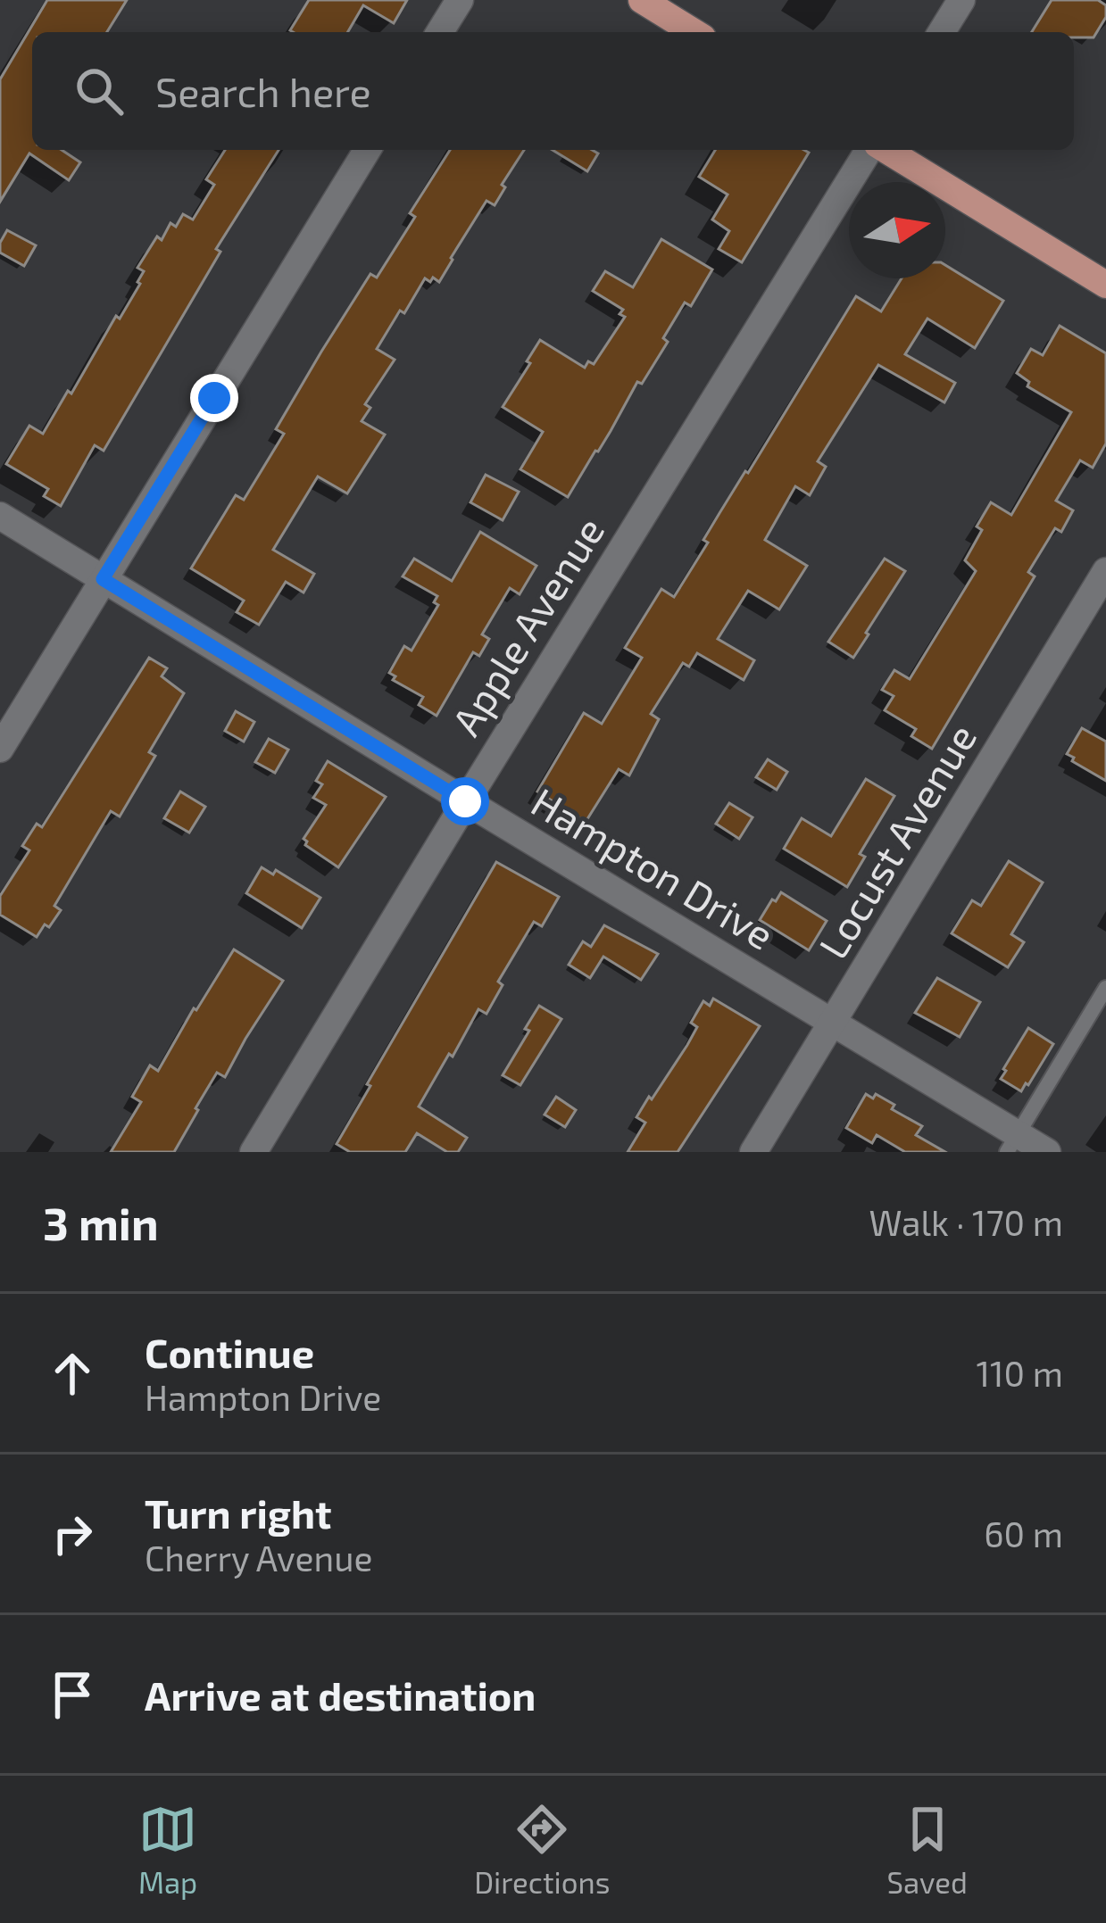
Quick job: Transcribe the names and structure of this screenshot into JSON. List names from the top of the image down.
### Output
{
  "streets": {
    "street": ["Apple Avenue", "Locust Avenue", "Hampton Drive"]
  },
  "crossings": [
    ["Apple Avenue", "Hampton Drive"],
    ["Locust Avenue", "Hampton Drive"]
  ],
  "north": "right",
  "page": {
    "search": "Search here",
    "heading": ["3 min", "Walk · 170 m"],
    "list": [
      ["Continue", "Hampton Drive", "110 m"],
      ["Turn right", "Cherry Avenue", "60 m"],
      "Arrive at destination"
    ],
    "nav": ["Map", "Directions", "Saved"]
  }
}
